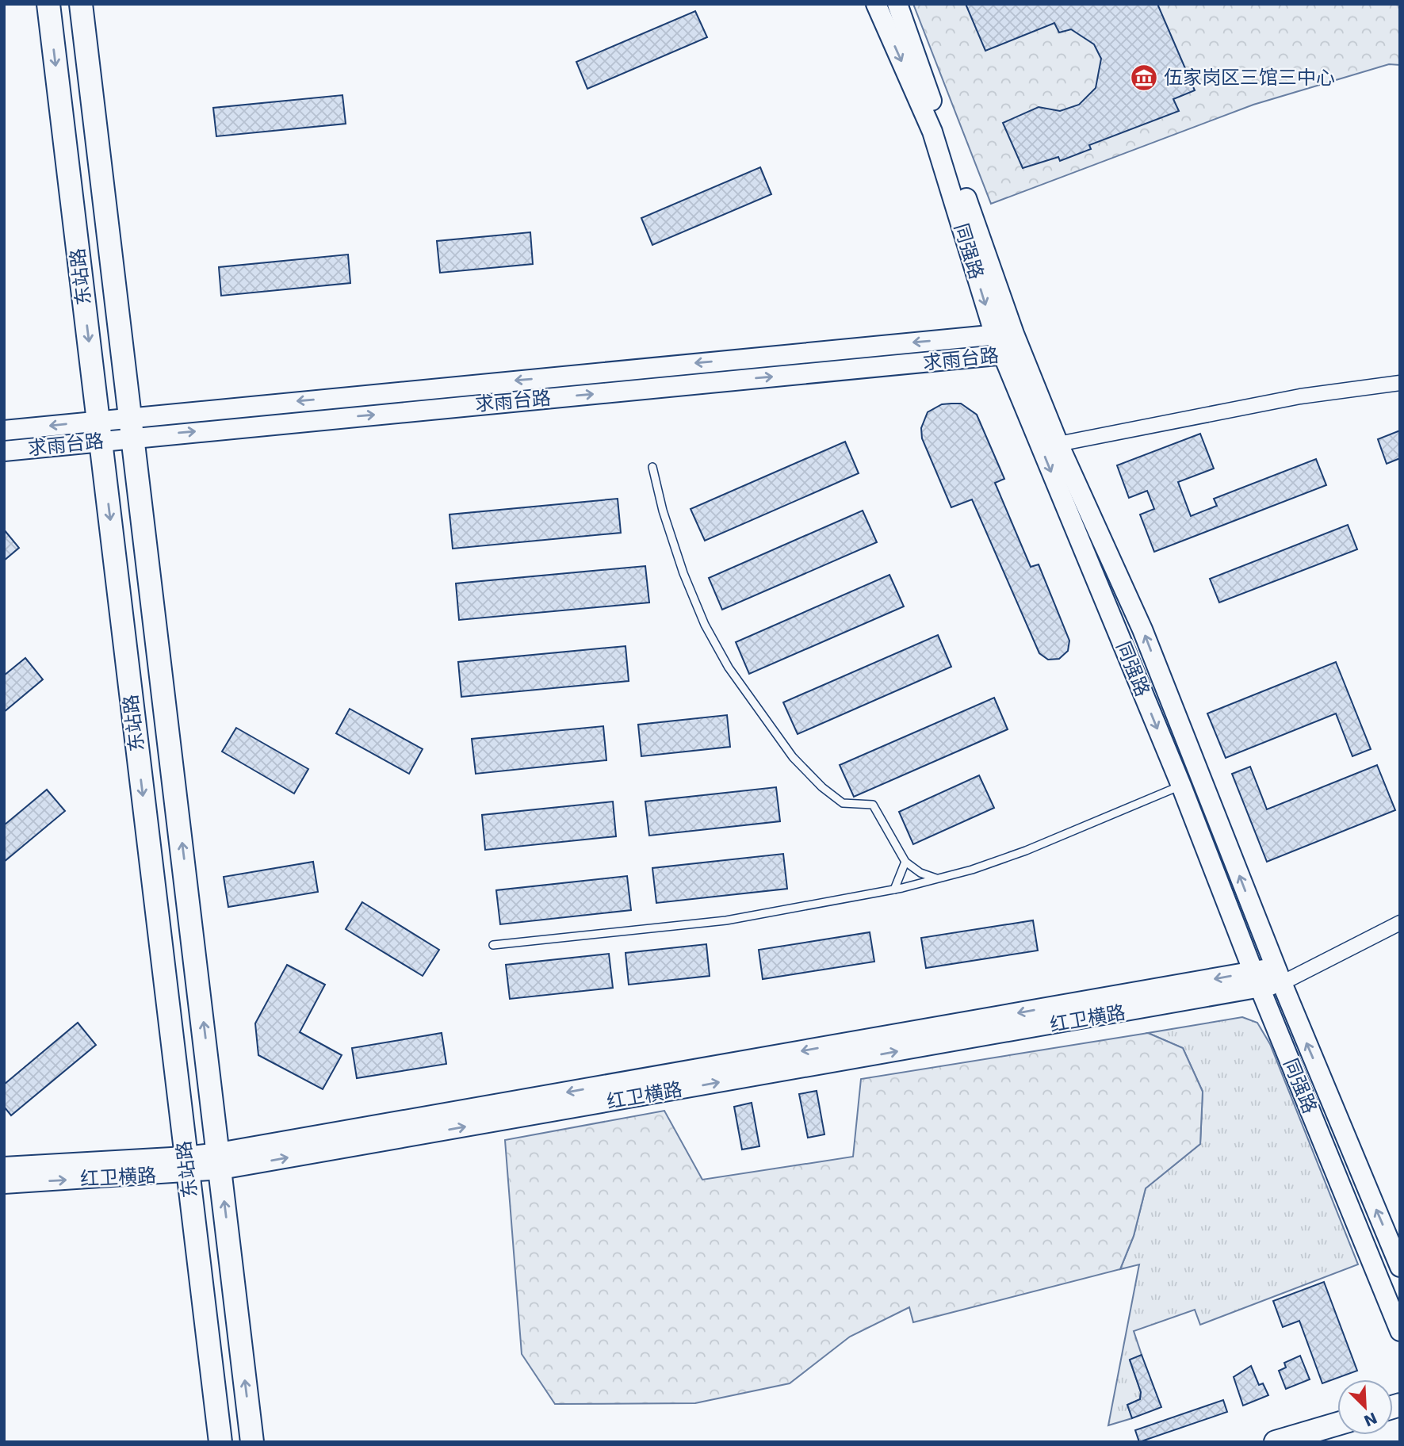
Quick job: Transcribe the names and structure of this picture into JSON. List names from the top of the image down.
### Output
{
  "streets": {
    "main road": ["东站路"],
    "street": ["同强路", "求雨台路", "红卫横路"]
  },
  "crossings": [
    ["同强路", "求雨台路"],
    ["同强路", "红卫横路"],
    ["东站路", "求雨台路"],
    ["东站路", "红卫横路"]
  ],
  "places": {
    "museum": ["伍家岗区三馆三中心"]
  },
  "north": "bottom right"
}
